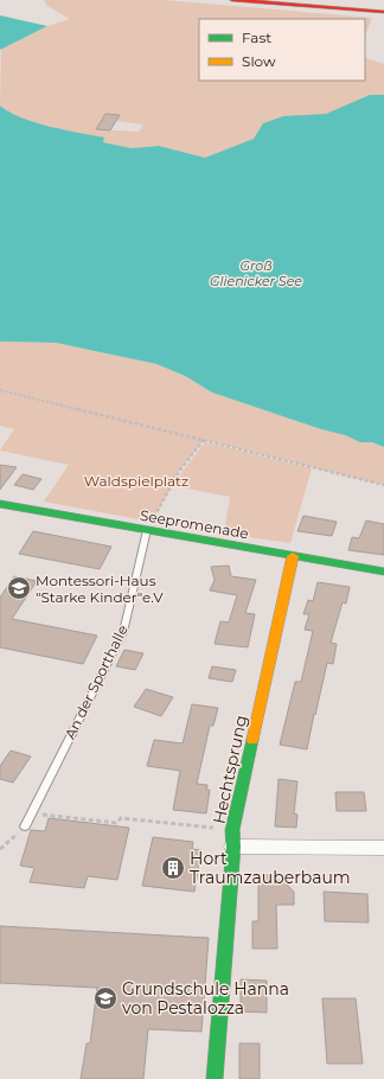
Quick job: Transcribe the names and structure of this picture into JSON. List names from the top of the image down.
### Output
{
  "streets": {
    "street": ["Seepromenade", "Hechtsprung"],
    "lane": ["An der Sporthalle"]
  },
  "crossings": [
    ["Seepromenade", "An der Sporthalle"],
    ["Seepromenade", "Hechtsprung"]
  ],
  "water": ["Groß Glienicker See"],
  "parks": ["Waldspielplatz"],
  "places": {
    "school or university": ["Montessori-Haus \"Starke Kinder\"e.V", "Grundschule Hanna von Pestalozza"],
    "building": ["Hort Traumzauberbaum"]
  },
  "legend": ["Fast", "Slow"]
}
